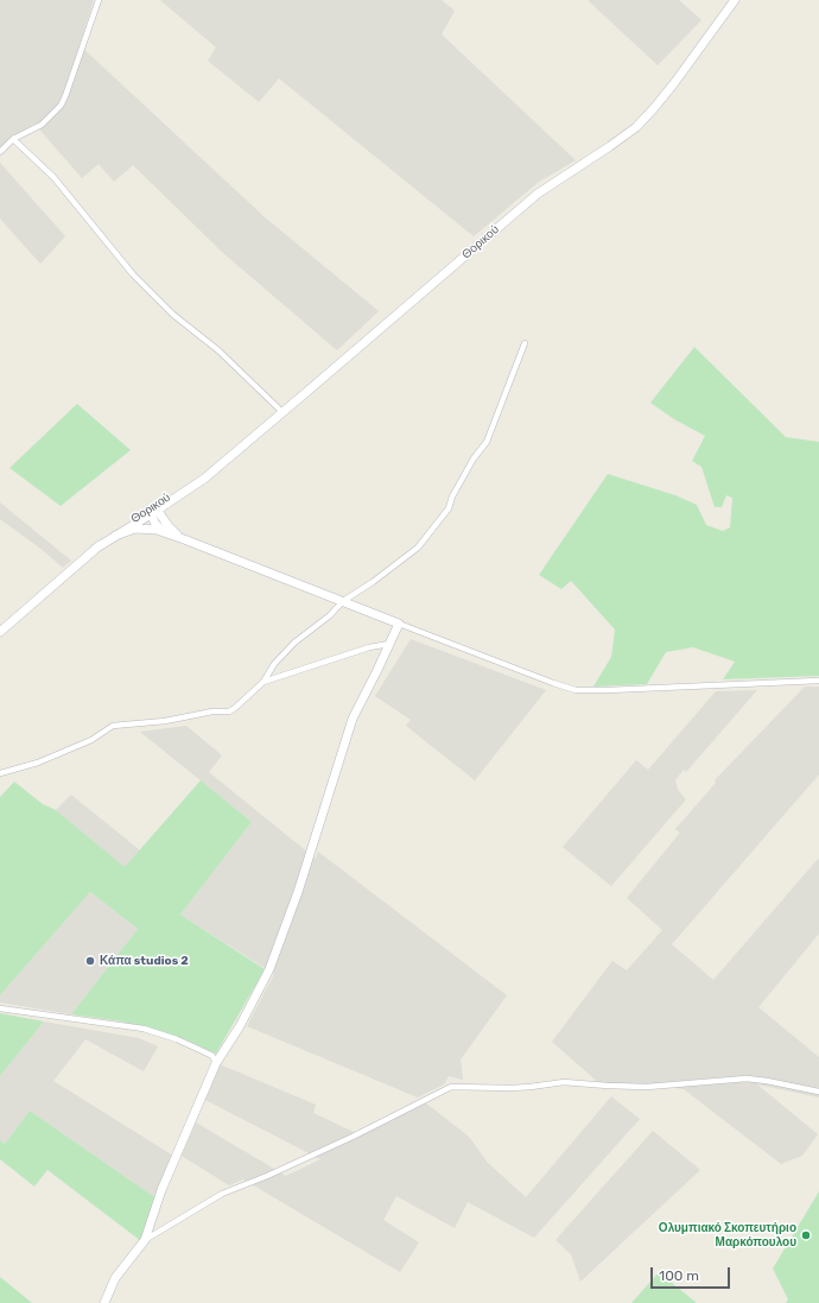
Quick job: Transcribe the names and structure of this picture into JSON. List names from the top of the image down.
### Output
{
  "streets": {
    "main road": ["Θορικού"]
  },
  "places": ["Κάπα studios 2", "Ολυμπιακό Σκοπευτήριο Μαρκόπουλου"],
  "scale_bar": "100 m"
}
